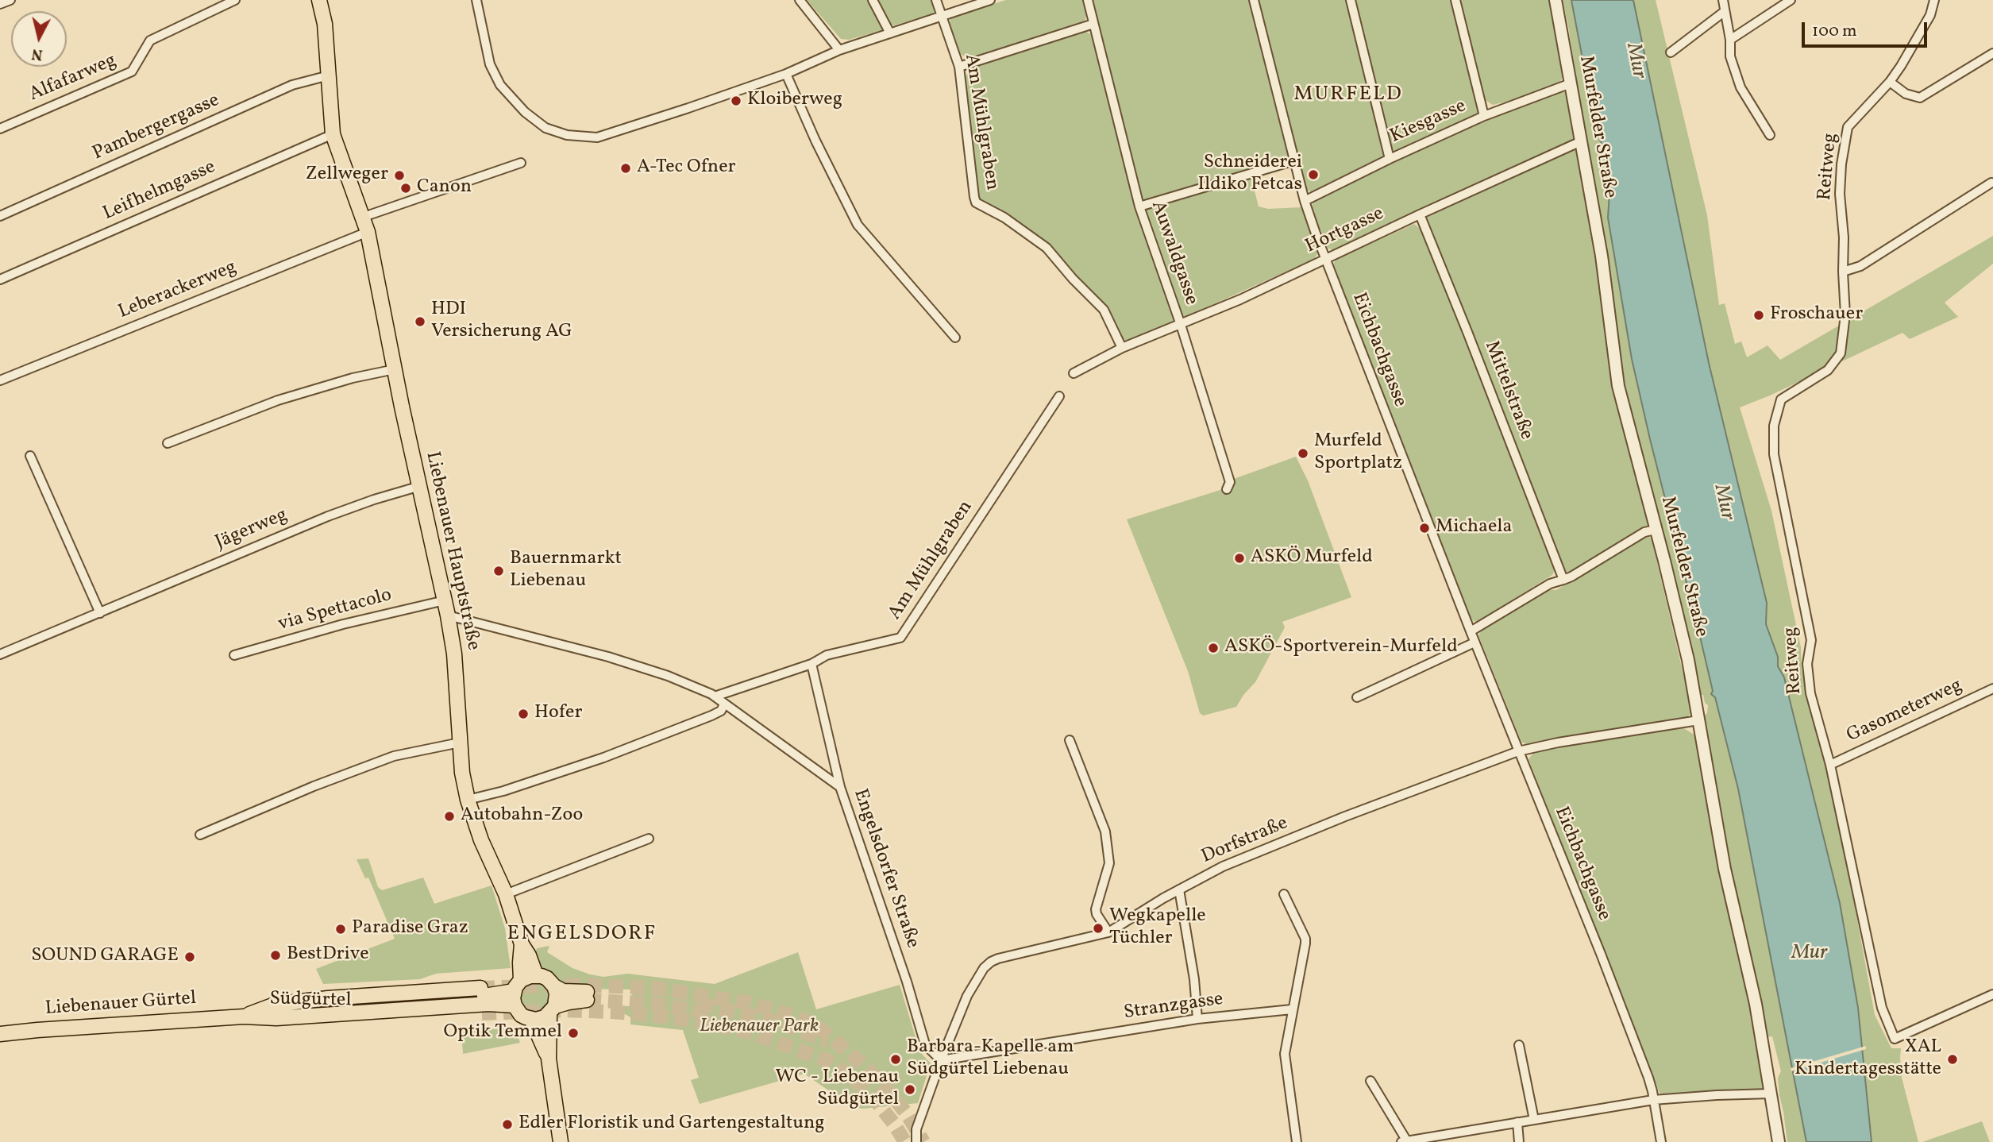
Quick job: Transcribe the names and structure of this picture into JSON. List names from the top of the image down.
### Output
{
  "streets": {
    "main road": ["Liebenauer Hauptstraße", "Südgürtel", "Liebenauer Gürtel"],
    "street": [
      "Alfafarweg",
      "Am Mühlgraben",
      "Kiesgasse",
      "Murfelder Straße",
      "Pambergergasse",
      "Reitweg",
      "Leifhelmgasse",
      "Hortgasse",
      "Auwaldgasse",
      "Leberackerweg",
      "Eichbachgasse",
      "Mittelstraße",
      "Jägerweg",
      "via Spettacolo",
      "Gasometerweg",
      "Dorfstraße",
      "Engelsdorfer Straße",
      "Stranzgasse"
    ]
  },
  "crossings": [
    ["Am Mühlgraben", "Hortgasse"],
    ["Am Mühlgraben", "Engelsdorfer Straße"],
    ["Kiesgasse", "Murfelder Straße"],
    ["Kiesgasse", "Eichbachgasse"],
    ["Murfelder Straße", "Hortgasse"],
    ["Murfelder Straße", "Dorfstraße"],
    ["Pambergergasse", "Liebenauer Hauptstraße"],
    ["Reitweg", "Gasometerweg"],
    ["Leifhelmgasse", "Liebenauer Hauptstraße"],
    ["Hortgasse", "Auwaldgasse"],
    ["Hortgasse", "Eichbachgasse"],
    ["Hortgasse", "Mittelstraße"],
    ["Leberackerweg", "Liebenauer Hauptstraße"],
    ["Eichbachgasse", "Dorfstraße"],
    ["Jägerweg", "Liebenauer Hauptstraße"],
    ["Liebenauer Hauptstraße", "via Spettacolo"],
    ["Liebenauer Hauptstraße", "Engelsdorfer Straße"],
    ["Dorfstraße", "Engelsdorfer Straße"],
    ["Dorfstraße", "Stranzgasse"],
    ["Engelsdorfer Straße", "Stranzgasse"],
    ["Südgürtel", "Liebenauer Gürtel"]
  ],
  "districts": ["MURFELD", "ENGELSDORF"],
  "water": ["Mur"],
  "parks": ["Liebenauer Park"],
  "places": [
    "Kloiberweg",
    "A-Tec Ofner",
    "Schneiderei Ildiko Fetcas",
    "Zellweger",
    "Canon",
    "Froschauer",
    "HDI Versicherung AG",
    "Murfeld Sportplatz",
    "Michaela",
    "ASKÖ Murfeld",
    "Bauernmarkt Liebenau",
    "ASKÖ-Sportverein-Murfeld",
    "Hofer",
    "Autobahn-Zoo",
    "Wegkapelle Tüchler",
    "Paradise Graz",
    "BestDrive",
    "SOUND GARAGE",
    "Optik Temmel",
    "Barbara-Kapelle am Südgürtel Liebenau",
    "XAL Kindertagesstätte",
    "WC - Liebenau Südgürtel",
    "Edler Floristik und Gartengestaltung"
  ],
  "scale_bar": "100 m",
  "north": "bottom"
}
